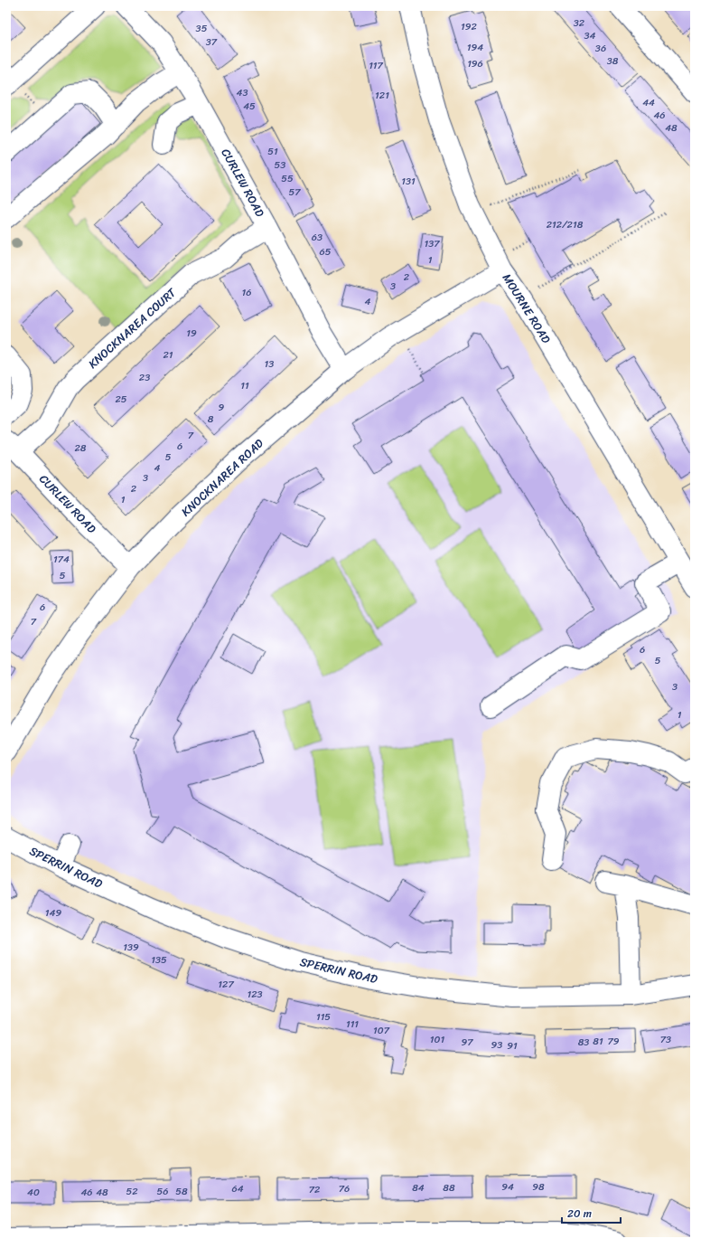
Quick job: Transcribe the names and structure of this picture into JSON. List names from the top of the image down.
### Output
{
  "streets": {
    "street": [
      "CURLEW ROAD",
      "MOURNE ROAD",
      "KNOCKNAREA COURT",
      "KNOCKNAREA ROAD",
      "SPERRIN ROAD"
    ]
  },
  "crossings": [
    ["CURLEW ROAD", "KNOCKNAREA COURT"],
    ["CURLEW ROAD", "KNOCKNAREA ROAD"],
    ["MOURNE ROAD", "KNOCKNAREA ROAD"]
  ],
  "house_numbers": [
    "32",
    "192",
    "35",
    "34",
    "37",
    "194",
    "36",
    "38",
    "196",
    "117",
    "43",
    "121",
    "44",
    "45",
    "46",
    "48",
    "51",
    "53",
    "55",
    "131",
    "57",
    "212/218",
    "63",
    "137",
    "65",
    "1",
    "2",
    "3",
    "16",
    "4",
    "19",
    "21",
    "13",
    "23",
    "11",
    "25",
    "9",
    "8",
    "7",
    "6",
    "28",
    "5",
    "4",
    "3",
    "2",
    "1",
    "174",
    "5",
    "6",
    "7",
    "6",
    "5",
    "3",
    "1",
    "149",
    "139",
    "135",
    "127",
    "123",
    "115",
    "111",
    "107",
    "101",
    "73",
    "81",
    "79",
    "97",
    "83",
    "93",
    "91",
    "94",
    "98",
    "84",
    "88",
    "64",
    "76",
    "72",
    "52",
    "56",
    "58",
    "40",
    "46",
    "48"
  ],
  "scale_bar": "20 m"
}
